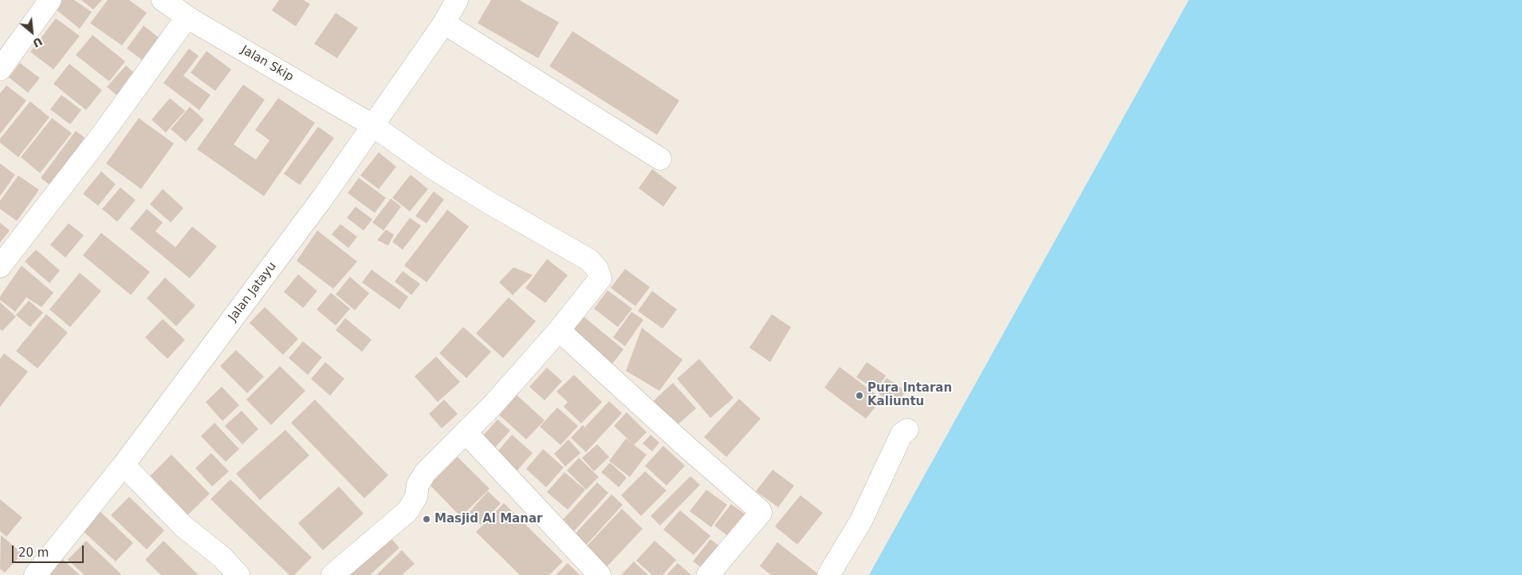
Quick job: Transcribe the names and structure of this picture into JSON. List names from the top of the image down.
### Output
{
  "streets": {
    "street": ["Jalan Skip", "Jalan Jatayu"]
  },
  "crossings": [
    ["Jalan Skip", "Jalan Jatayu"]
  ],
  "places": ["Pura Intaran Kaliuntu", "Masjid Al Manar"],
  "scale_bar": "20 m",
  "north": "bottom right"
}
